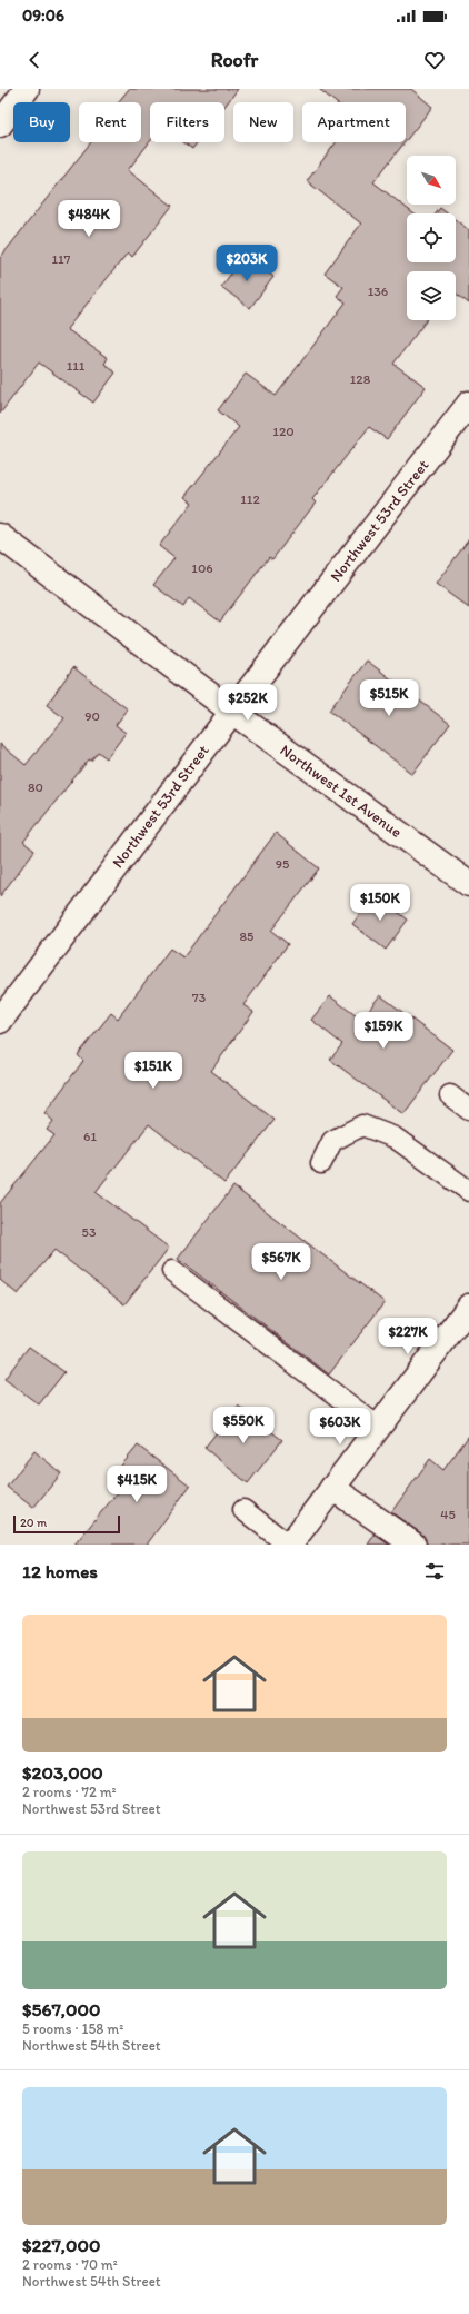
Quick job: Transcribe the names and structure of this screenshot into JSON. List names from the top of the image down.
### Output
{
  "streets": {
    "street": ["Northwest 53rd Street", "Northwest 1st Avenue"]
  },
  "crossings": [
    ["Northwest 53rd Street", "Northwest 1st Avenue"]
  ],
  "house_numbers": [
    "117",
    "136",
    "111",
    "128",
    "120",
    "112",
    "106",
    "90",
    "80",
    "95",
    "85",
    "73",
    "61",
    "53",
    "45"
  ],
  "scale_bar": "20 m",
  "north": "bottom right",
  "page": {
    "status": "09:06",
    "header": "Roofr",
    "chip": [
      "Buy",
      "Rent",
      "Filters",
      "New",
      "Apartment"
    ],
    "price": [
      "$484K",
      "$203K",
      "$515K",
      "$252K",
      "$150K",
      "$159K",
      "$151K",
      "$567K",
      "$227K",
      "$550K",
      "$603K",
      "$415K"
    ],
    "scale": "20 m",
    "heading": "12 homes",
    "list": [
      {
        "name": "$203,000",
        "note": "2 rooms · 72 m² · Northwest 53rd Street"
      },
      {
        "name": "$567,000",
        "note": "5 rooms · 158 m² · Northwest 54th Street"
      },
      {
        "name": "$227,000",
        "note": "2 rooms · 70 m² · Northwest 54th Street"
      }
    ]
  }
}
